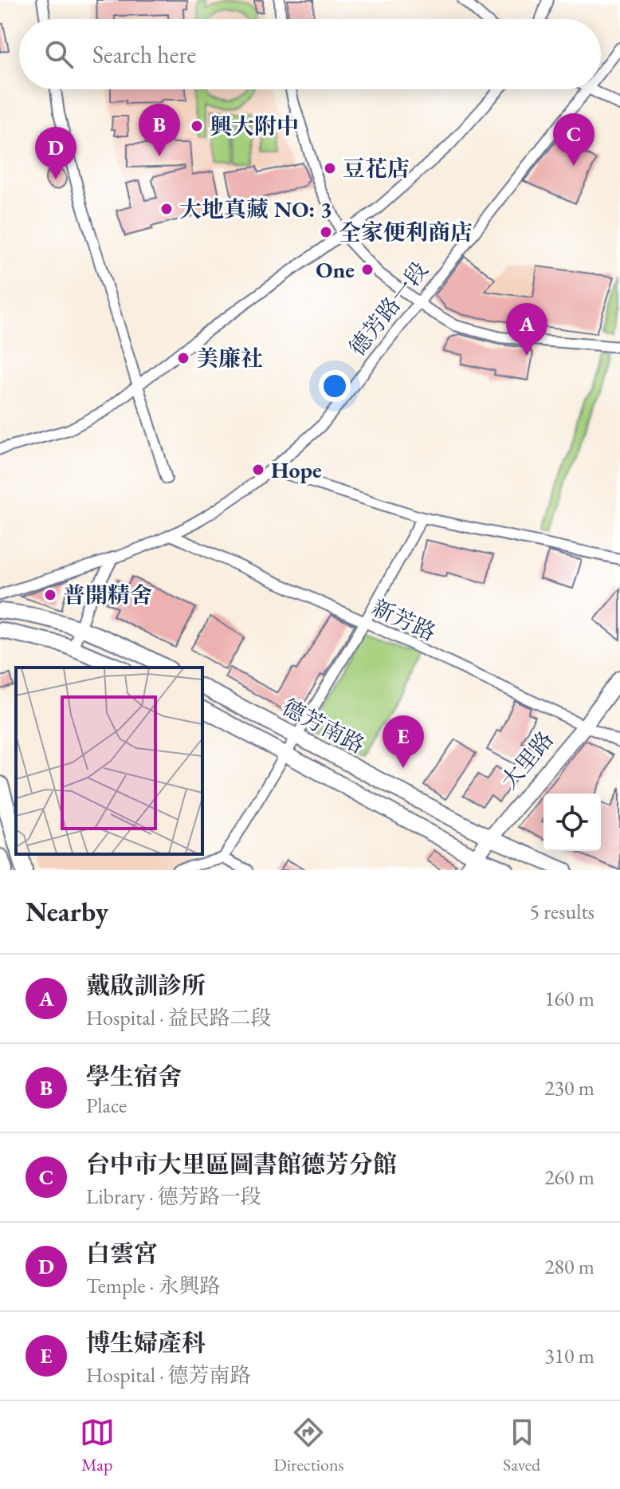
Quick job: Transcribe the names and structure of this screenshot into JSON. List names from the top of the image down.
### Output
{
  "streets": {
    "street": [
      "德芳路一段",
      "新芳路",
      "德芳南路",
      "大里路"
    ]
  },
  "crossings": [
    ["德芳路一段", "新芳路"],
    ["新芳路", "大里路"],
    ["德芳南路", "大里路"]
  ],
  "places": [
    "興大附中",
    "豆花店",
    "大地真藏 NO: 3",
    "全家便利商店",
    "One",
    "美廉社",
    "Hope",
    "普開精舍"
  ],
  "page": {
    "search": "Search here",
    "pins": [
      "B",
      "C",
      "D",
      "A",
      "E"
    ],
    "heading": ["Nearby", "5 results"],
    "list": [
      {
        "mark": "A",
        "name": "戴啟訓診所",
        "note": "Hospital · 益民路二段",
        "value": "160 m"
      },
      {
        "mark": "B",
        "name": "學生宿舍",
        "note": "Place",
        "value": "230 m"
      },
      {
        "mark": "C",
        "name": "台中市大里區圖書館德芳分館",
        "note": "Library · 德芳路一段",
        "value": "260 m"
      },
      {
        "mark": "D",
        "name": "白雲宮",
        "note": "Temple · 永興路",
        "value": "280 m"
      },
      {
        "mark": "E",
        "name": "博生婦產科",
        "note": "Hospital · 德芳南路",
        "value": "310 m"
      }
    ],
    "nav": ["Map", "Directions", "Saved"]
  }
}
